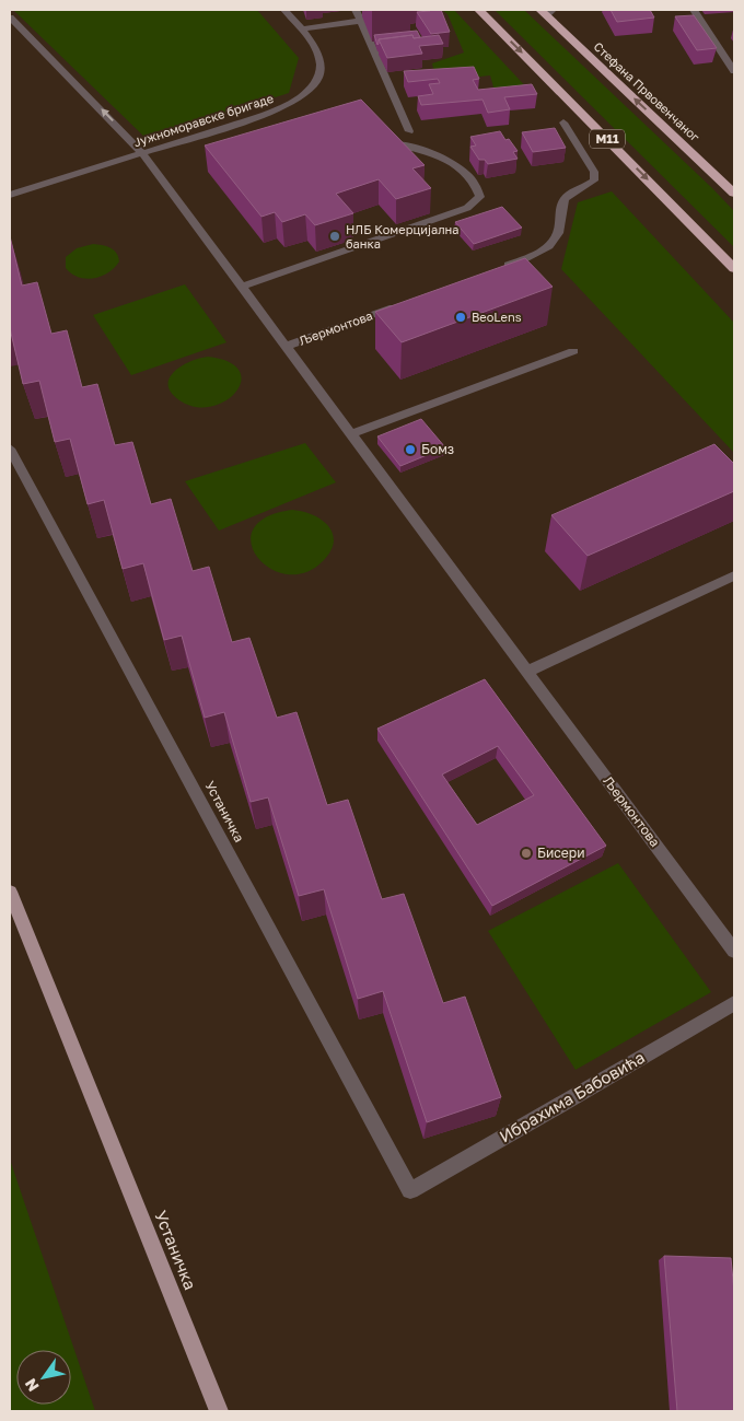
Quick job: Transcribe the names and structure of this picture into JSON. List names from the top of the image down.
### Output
{
  "streets": {
    "highway": ["Стефана Првовенчаног", "M11"],
    "main road": ["Устаничка"],
    "street": ["Јужноморавске бригаде", "Љермонтова", "Ибрахима Бабовића"]
  },
  "crossings": [
    ["Јужноморавске бригаде", "Љермонтова"],
    ["Устаничка", "Ибрахима Бабовића"]
  ],
  "places": [
    "НЛБ Комерцијална банка",
    "BeoLens",
    "Бомз",
    "Бисери"
  ],
  "north": "bottom left"
}
